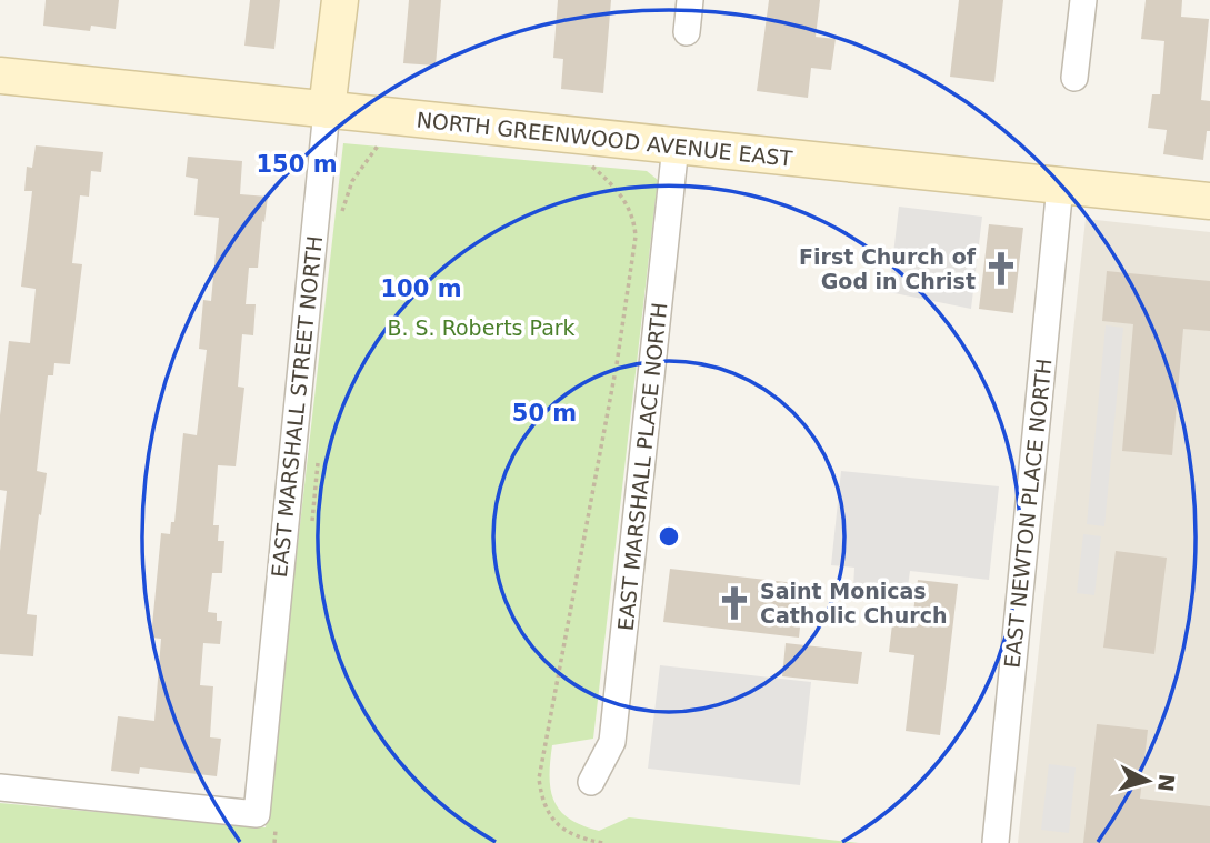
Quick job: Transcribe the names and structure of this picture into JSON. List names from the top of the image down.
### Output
{
  "streets": {
    "street": [
      "NORTH GREENWOOD AVENUE EAST",
      "EAST MARSHALL STREET NORTH",
      "EAST MARSHALL PLACE NORTH",
      "EAST NEWTON PLACE NORTH"
    ]
  },
  "crossings": [
    ["NORTH GREENWOOD AVENUE EAST", "EAST MARSHALL STREET NORTH"],
    ["NORTH GREENWOOD AVENUE EAST", "EAST MARSHALL PLACE NORTH"],
    ["NORTH GREENWOOD AVENUE EAST", "EAST NEWTON PLACE NORTH"]
  ],
  "parks": ["B. S. Roberts Park"],
  "places": {
    "church": ["First Church of God in Christ", "Saint Monicas Catholic Church"]
  },
  "north": "right",
  "rings": ["150 m", "100 m", "50 m"]
}
